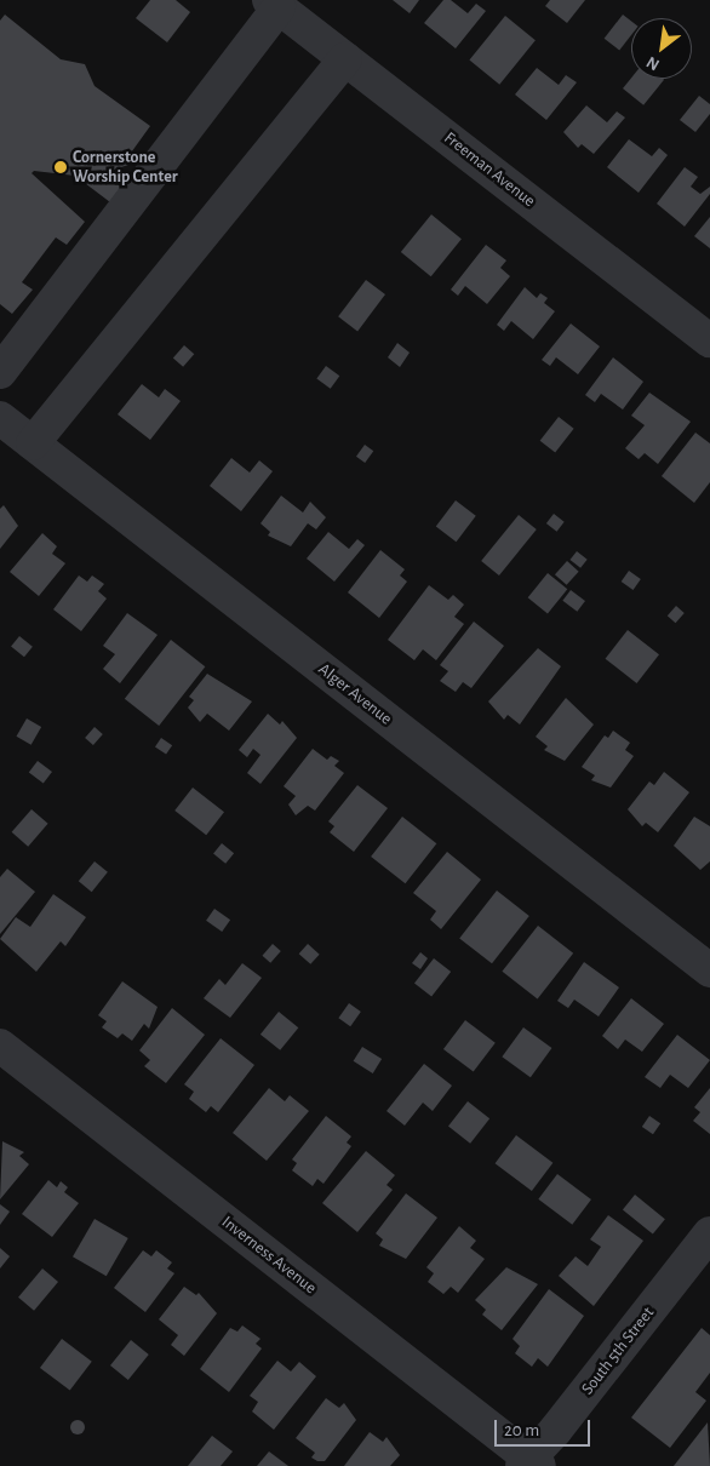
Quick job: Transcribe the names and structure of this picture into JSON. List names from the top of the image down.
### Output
{
  "streets": {
    "street": [
      "Freeman Avenue",
      "Alger Avenue",
      "Inverness Avenue",
      "South 5th Street"
    ]
  },
  "crossings": [
    ["Inverness Avenue", "South 5th Street"]
  ],
  "places": ["Cornerstone Worship Center"],
  "scale_bar": "20 m",
  "north": "bottom left"
}
